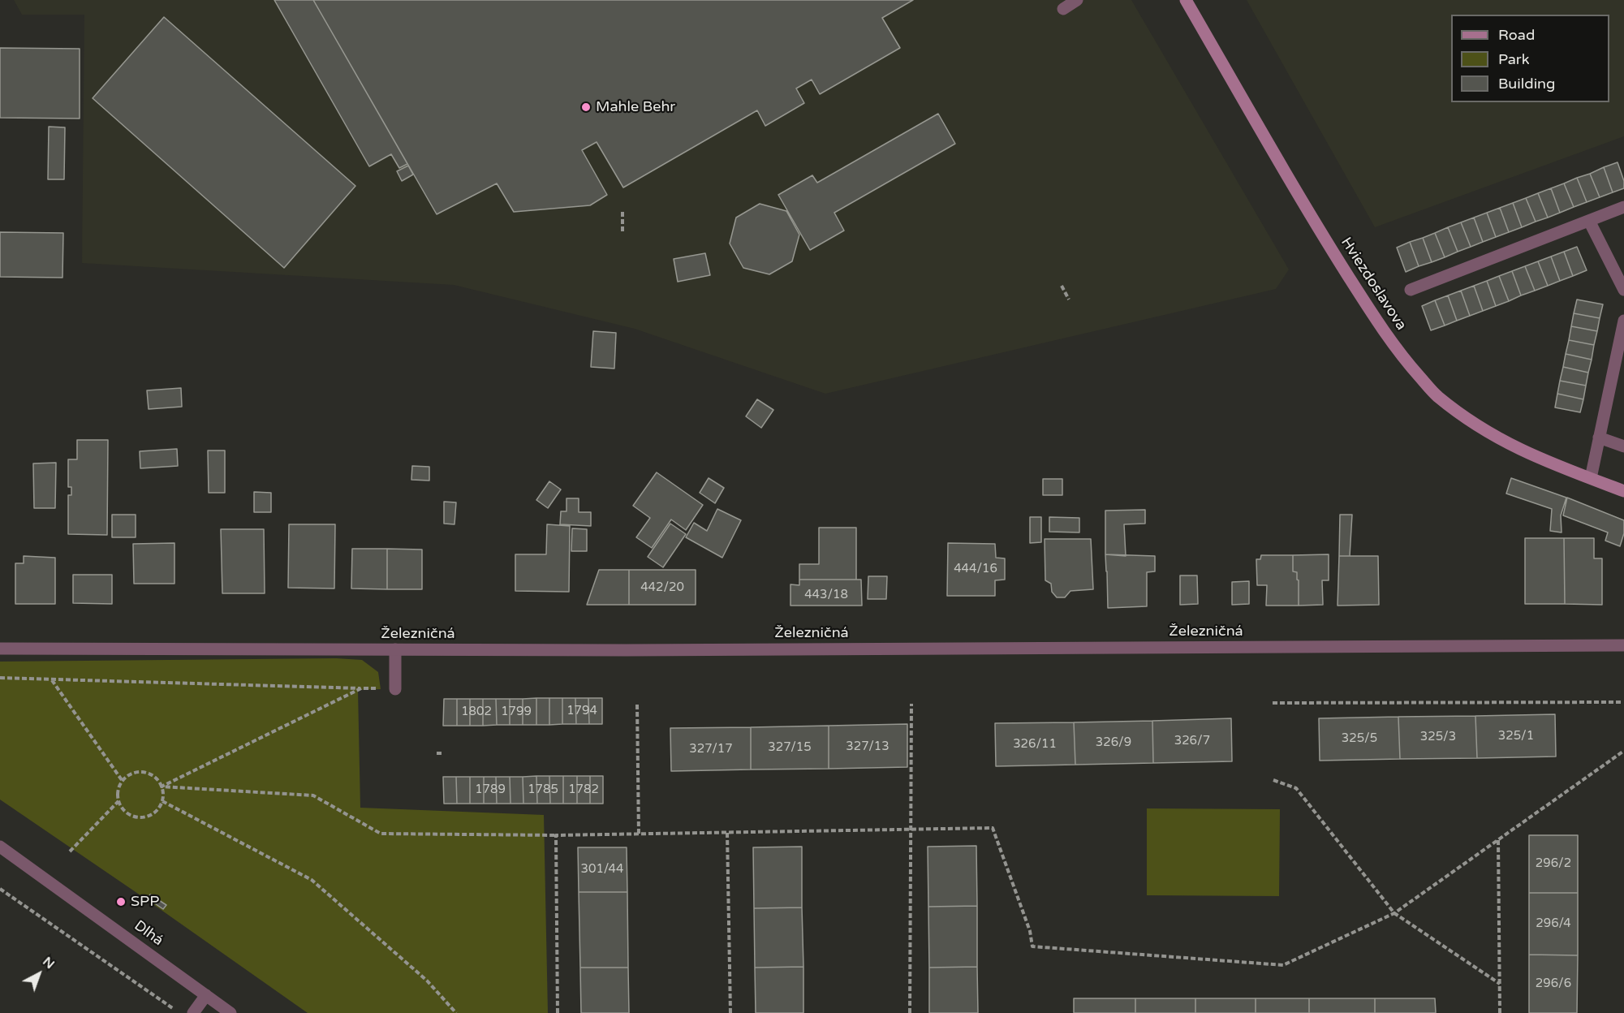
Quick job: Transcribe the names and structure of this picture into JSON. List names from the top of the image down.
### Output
{
  "streets": {
    "main road": ["Hviezdoslavova"],
    "street": ["Železničná", "Dlhá"]
  },
  "places": ["Mahle Behr", "SPP"],
  "house_numbers": [
    "444/16",
    "442/20",
    "443/18",
    "1794",
    "1802",
    "1799",
    "325/1",
    "325/3",
    "325/5",
    "326/7",
    "326/9",
    "326/11",
    "327/13",
    "327/15",
    "327/17",
    "1789",
    "1785",
    "1782",
    "296/2",
    "301/44",
    "296/4",
    "296/6"
  ],
  "legend": ["Road", "Park", "Building"],
  "north": "top right"
}
